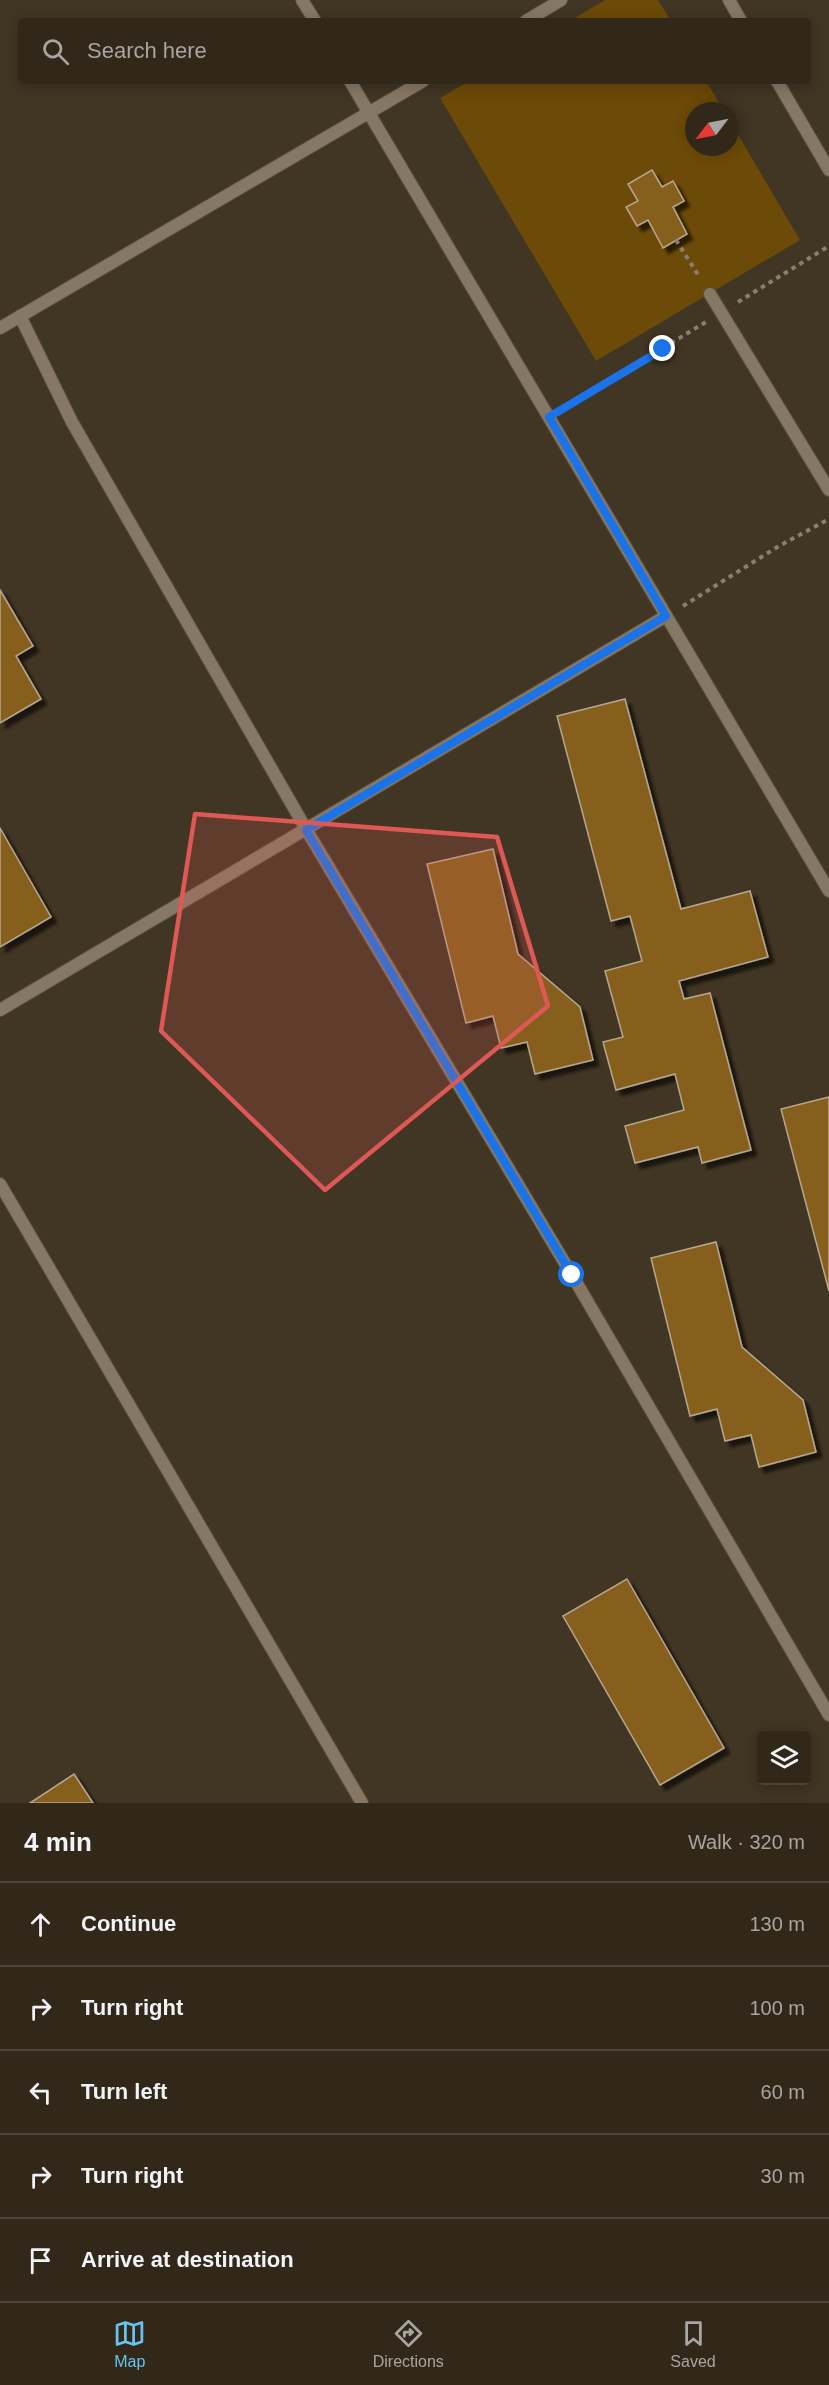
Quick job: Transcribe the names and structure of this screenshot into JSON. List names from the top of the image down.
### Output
{
  "north": "bottom left",
  "page": {
    "search": "Search here",
    "heading": ["4 min", "Walk · 320 m"],
    "list": [
      ["Continue", "130 m"],
      ["Turn right", "100 m"],
      ["Turn left", "60 m"],
      ["Turn right", "30 m"],
      "Arrive at destination"
    ],
    "nav": ["Map", "Directions", "Saved"]
  }
}
